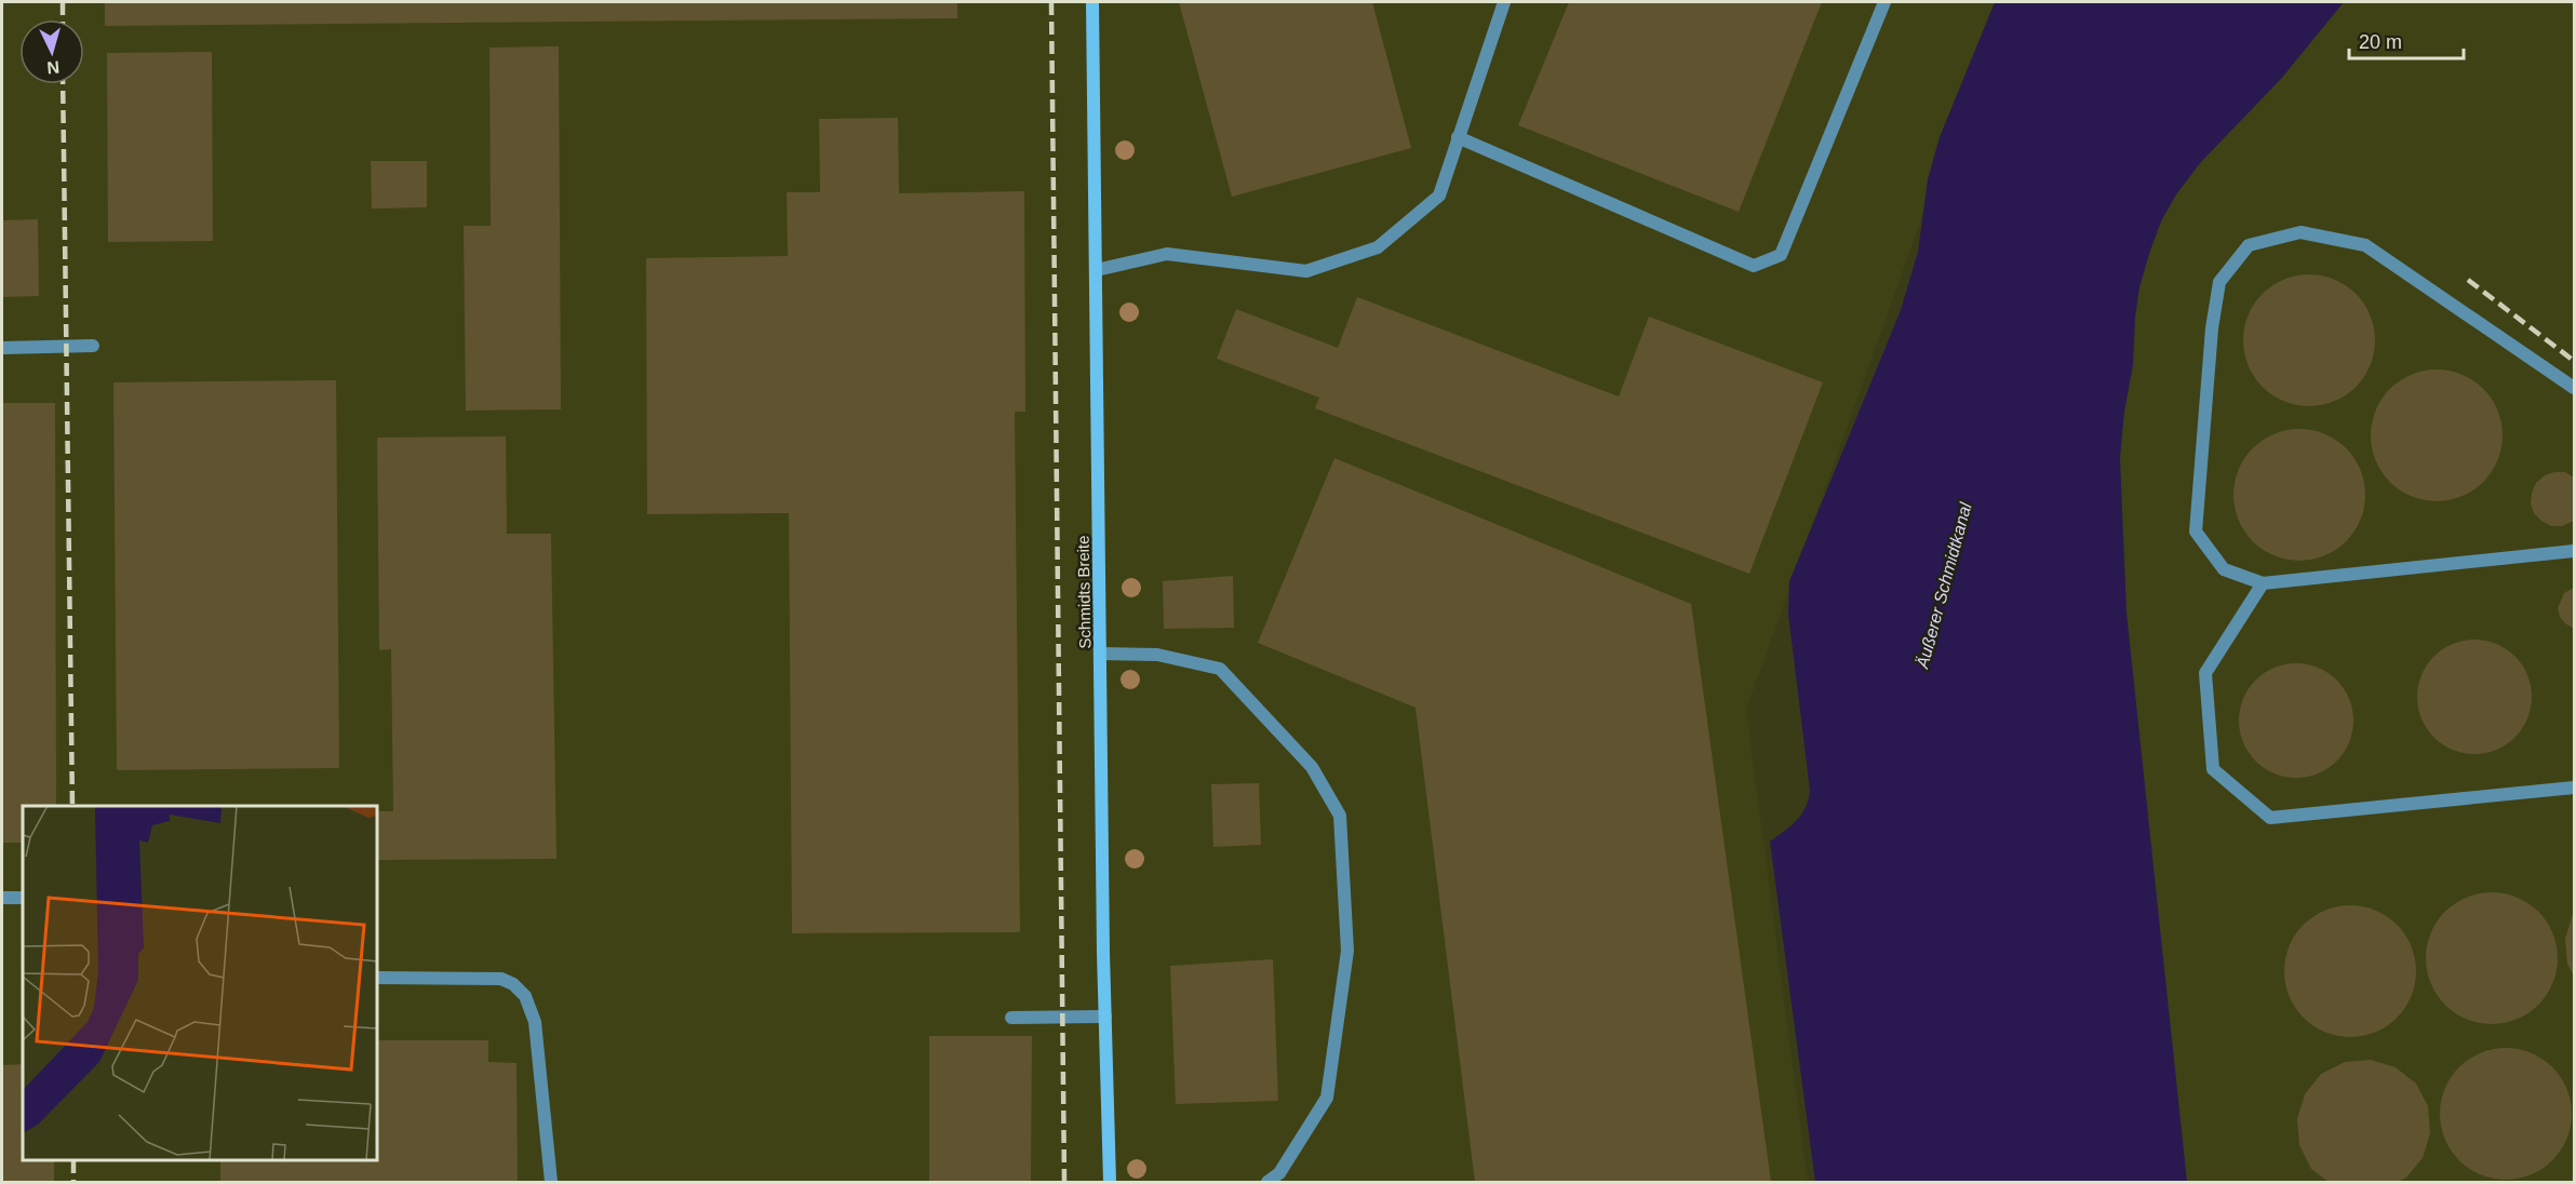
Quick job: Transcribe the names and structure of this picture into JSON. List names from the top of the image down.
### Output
{
  "streets": {
    "main road": ["Schmidts Breite"]
  },
  "water": ["Äußerer Schmidtkanal"],
  "scale_bar": "20 m",
  "north": "bottom"
}
